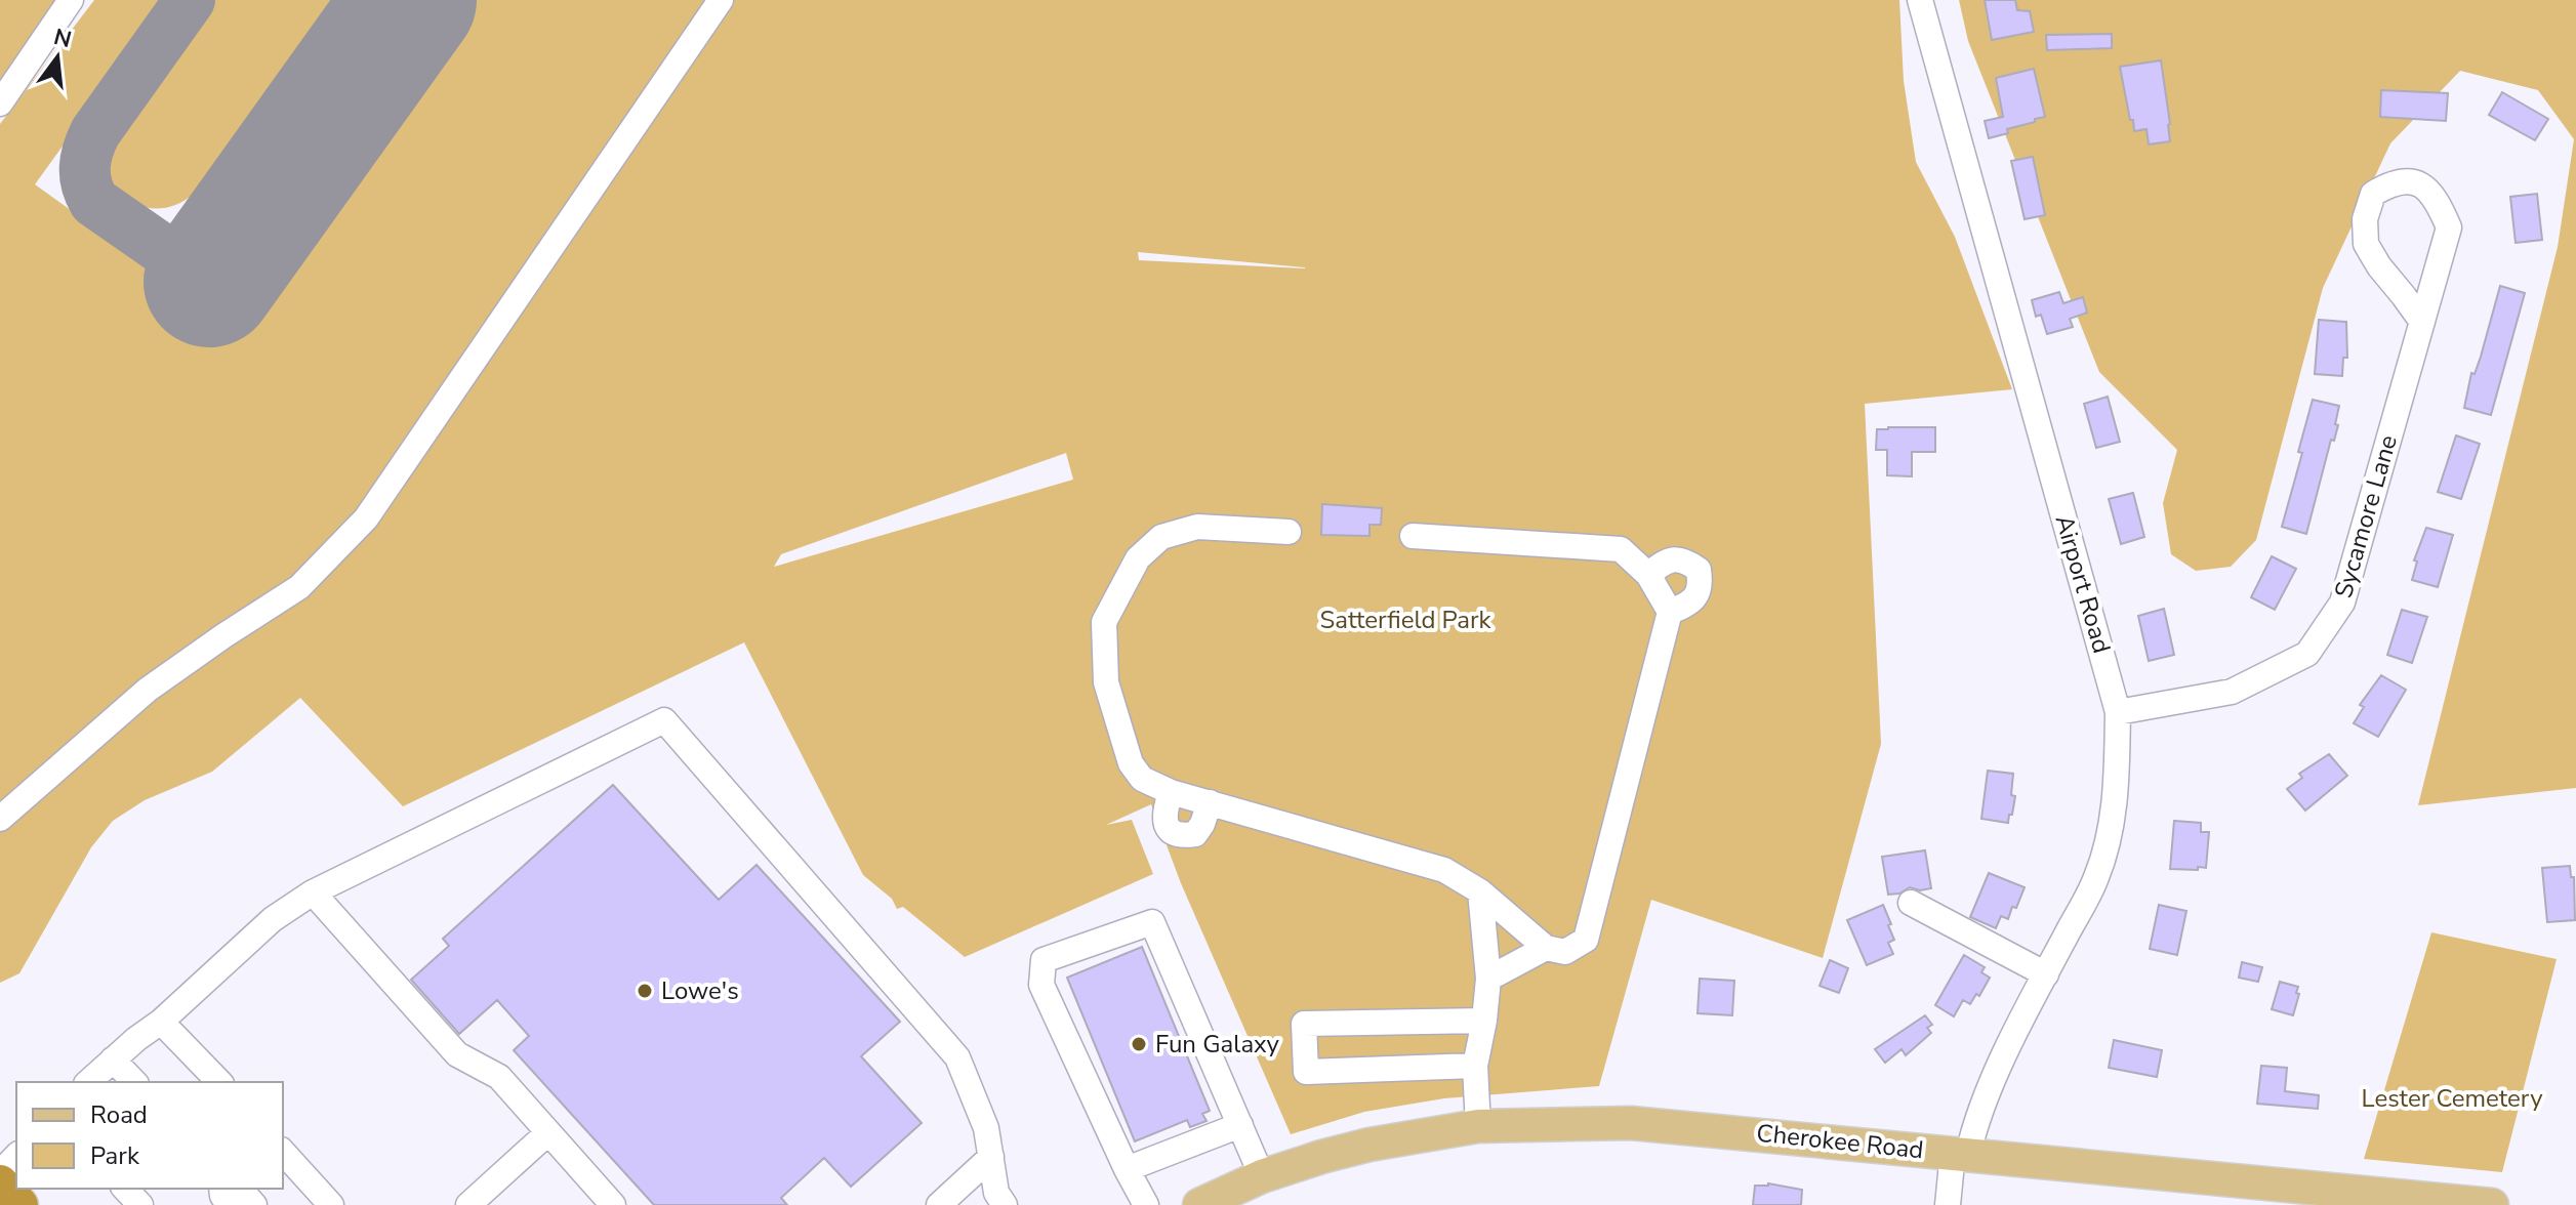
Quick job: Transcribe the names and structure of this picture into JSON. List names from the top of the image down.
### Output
{
  "streets": {
    "main road": ["Cherokee Road"],
    "street": ["Sycamore Lane", "Airport Road"]
  },
  "crossings": [
    ["Sycamore Lane", "Airport Road"],
    ["Airport Road", "Cherokee Road"]
  ],
  "parks": ["Satterfield Park", "Lester Cemetery"],
  "places": ["Lowe's", "Fun Galaxy"],
  "legend": ["Road", "Park"],
  "north": "top"
}
